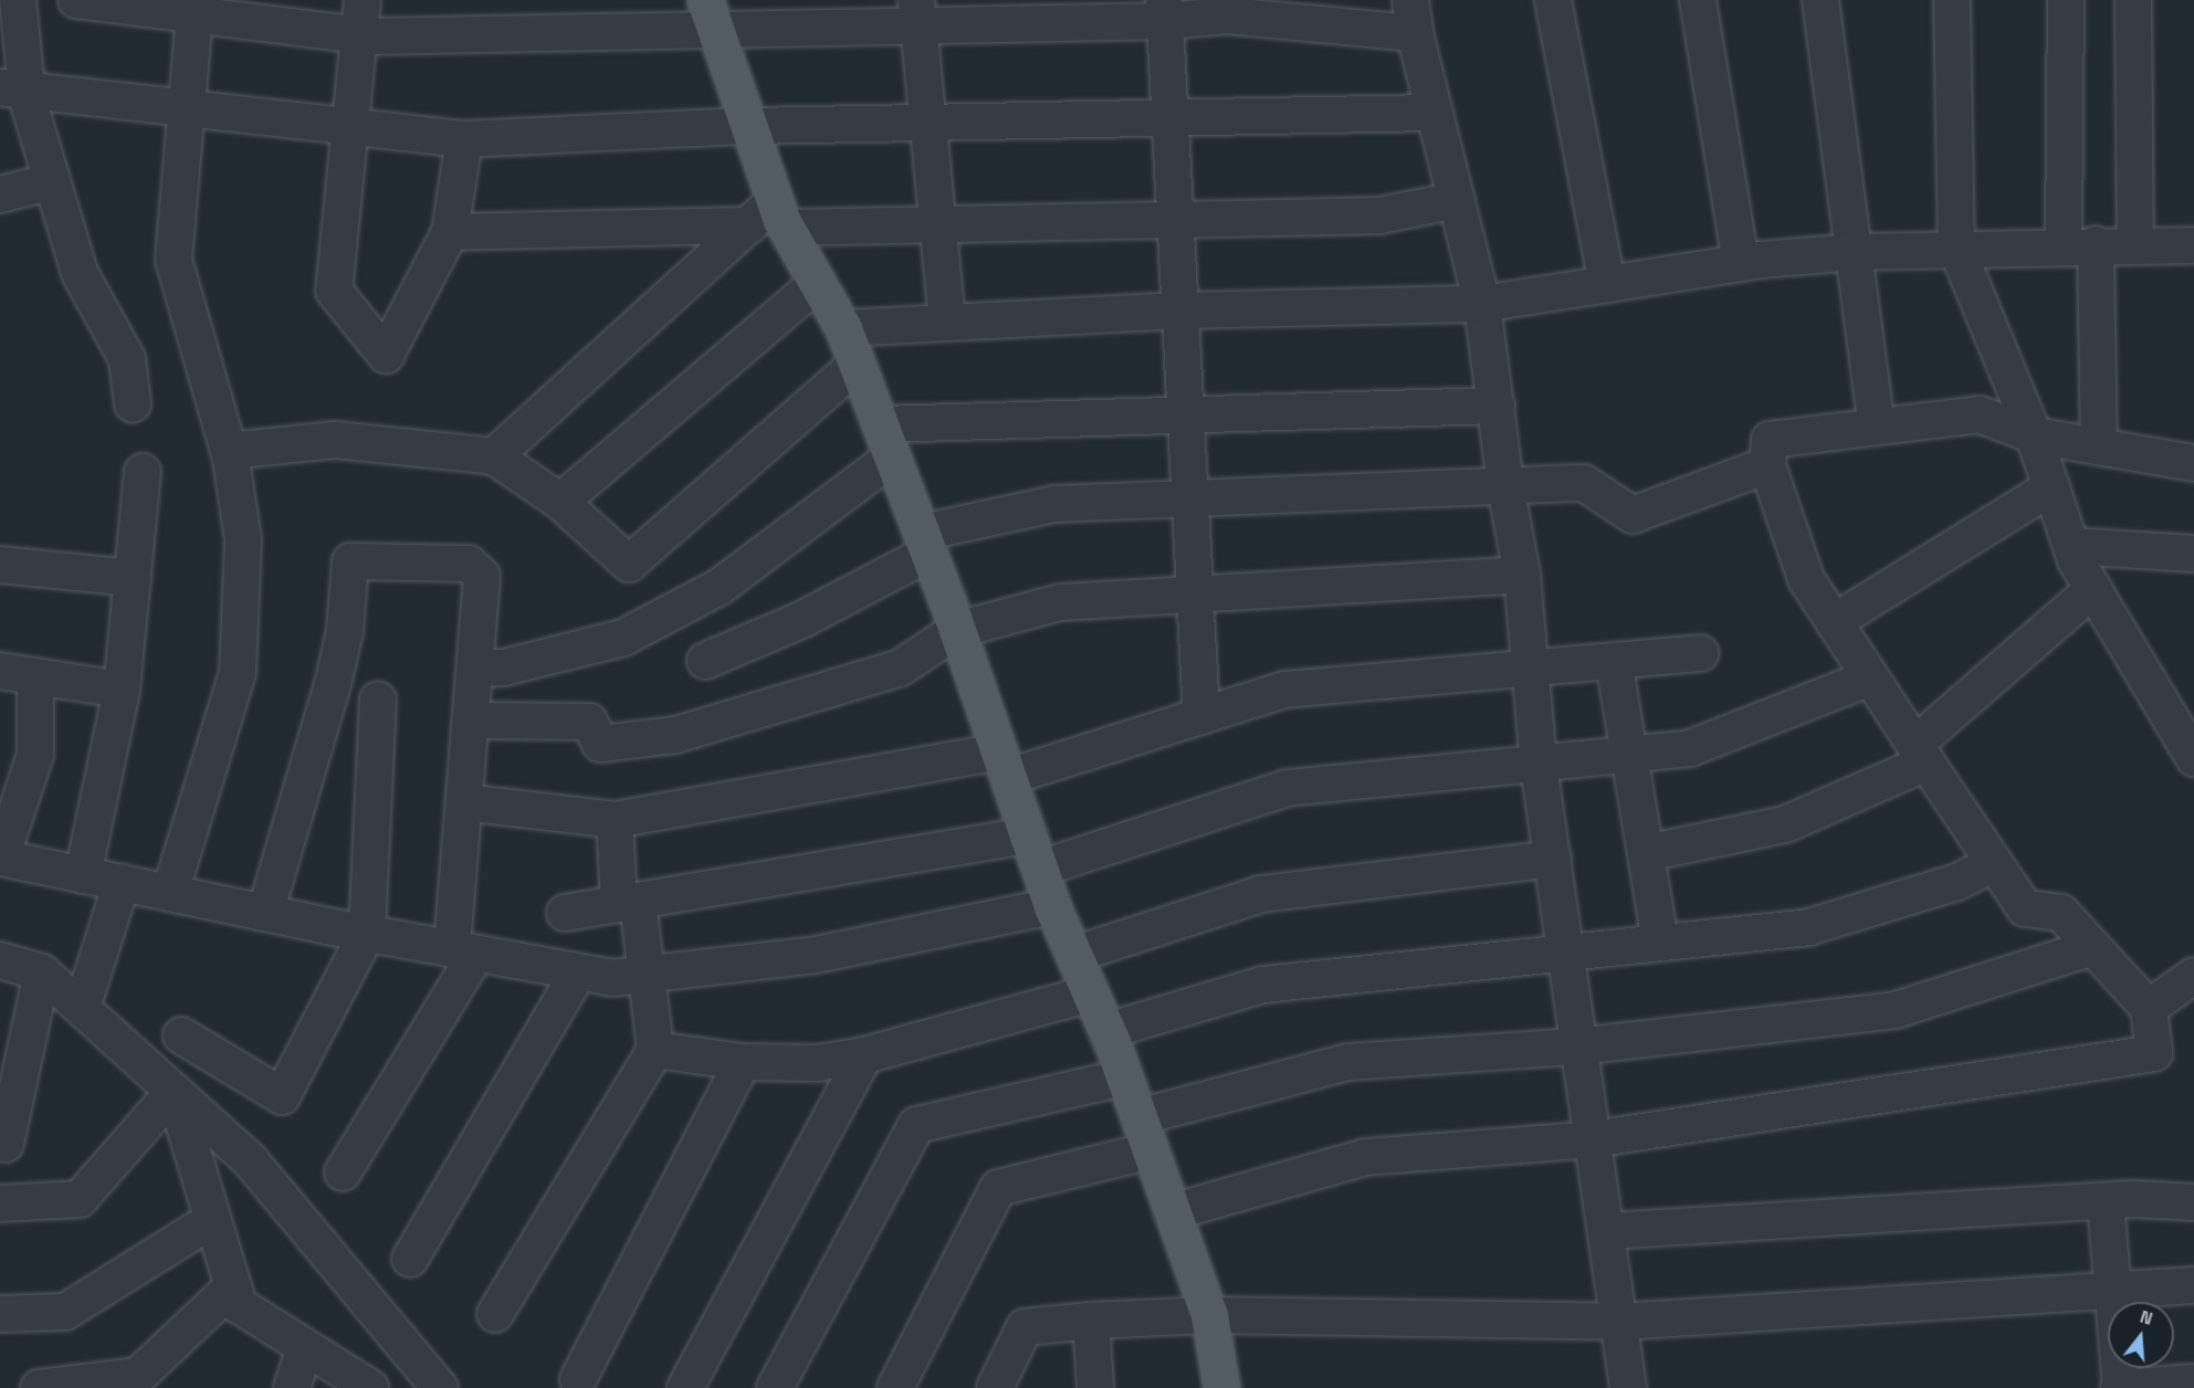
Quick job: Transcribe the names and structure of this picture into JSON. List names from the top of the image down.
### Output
{
  "north": "top"
}
